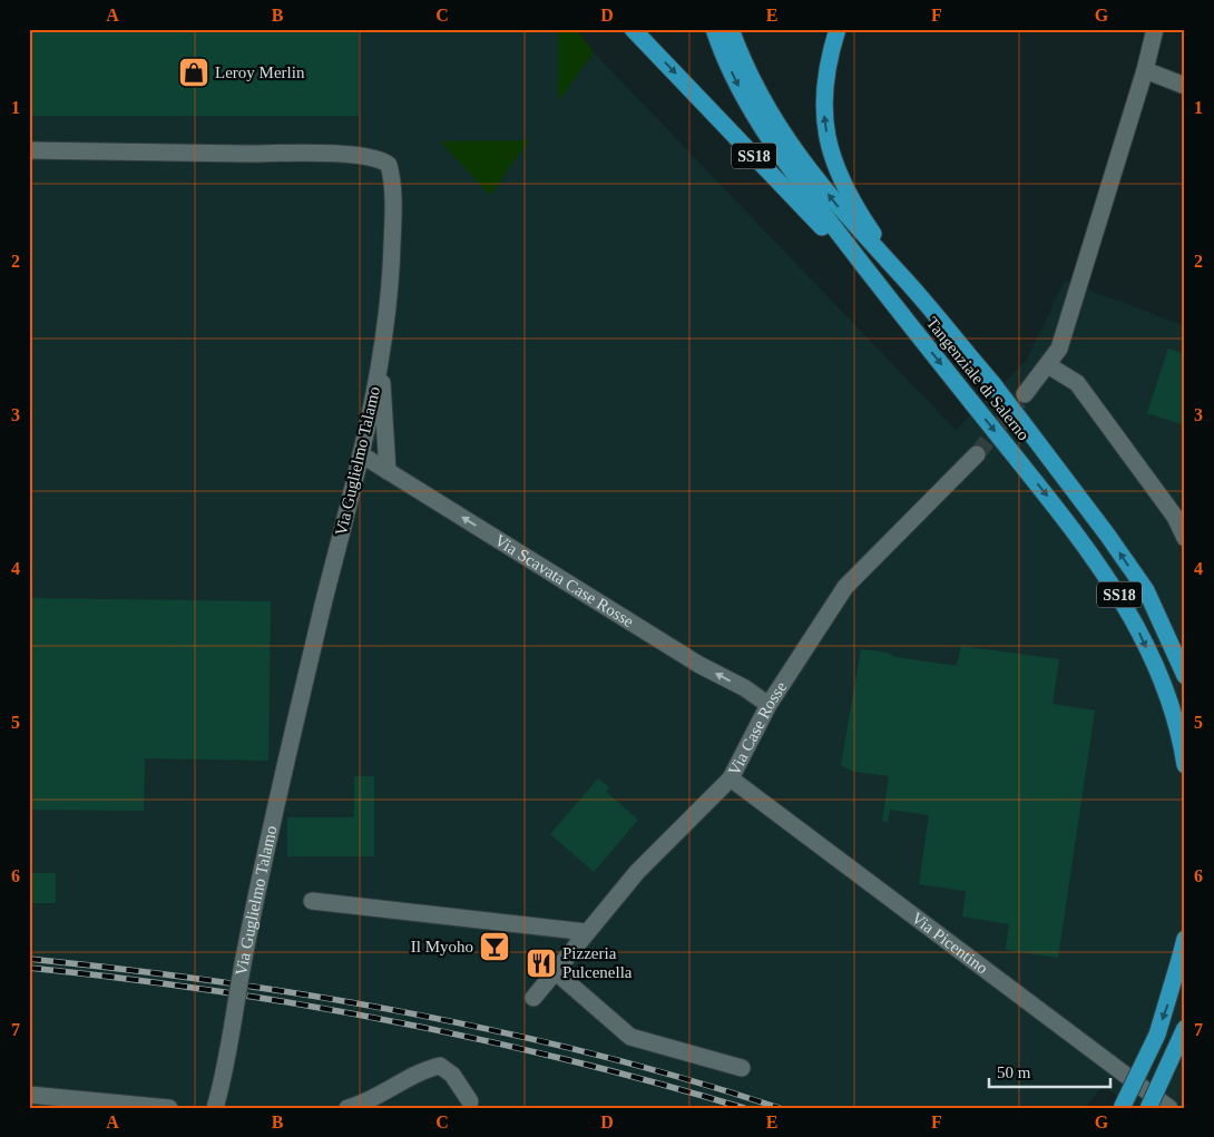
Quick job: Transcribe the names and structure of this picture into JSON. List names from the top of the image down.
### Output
{
  "streets": {
    "highway": ["SS18", "Tangenziale di Salerno"],
    "street": [
      "Via Guglielmo Talamo",
      "Via Scavata Case Rosse",
      "Via Case Rosse",
      "Via Picentino"
    ]
  },
  "crossings": [
    ["SS18", "Tangenziale di Salerno"],
    ["Via Guglielmo Talamo", "Via Scavata Case Rosse"],
    ["Via Scavata Case Rosse", "Via Case Rosse"],
    ["Via Case Rosse", "Via Picentino"]
  ],
  "one_way": ["Via Scavata Case Rosse"],
  "places": {
    "shop": ["Leroy Merlin"],
    "bar": ["Il Myoho"],
    "restaurant": ["Pizzeria Pulcenella"]
  },
  "scale_bar": "50 m",
  "grid": {
    "columns": [
      "A",
      "B",
      "C",
      "D",
      "E",
      "F",
      "G"
    ],
    "rows": [
      "1",
      "2",
      "3",
      "4",
      "5",
      "6",
      "7"
    ]
  }
}
